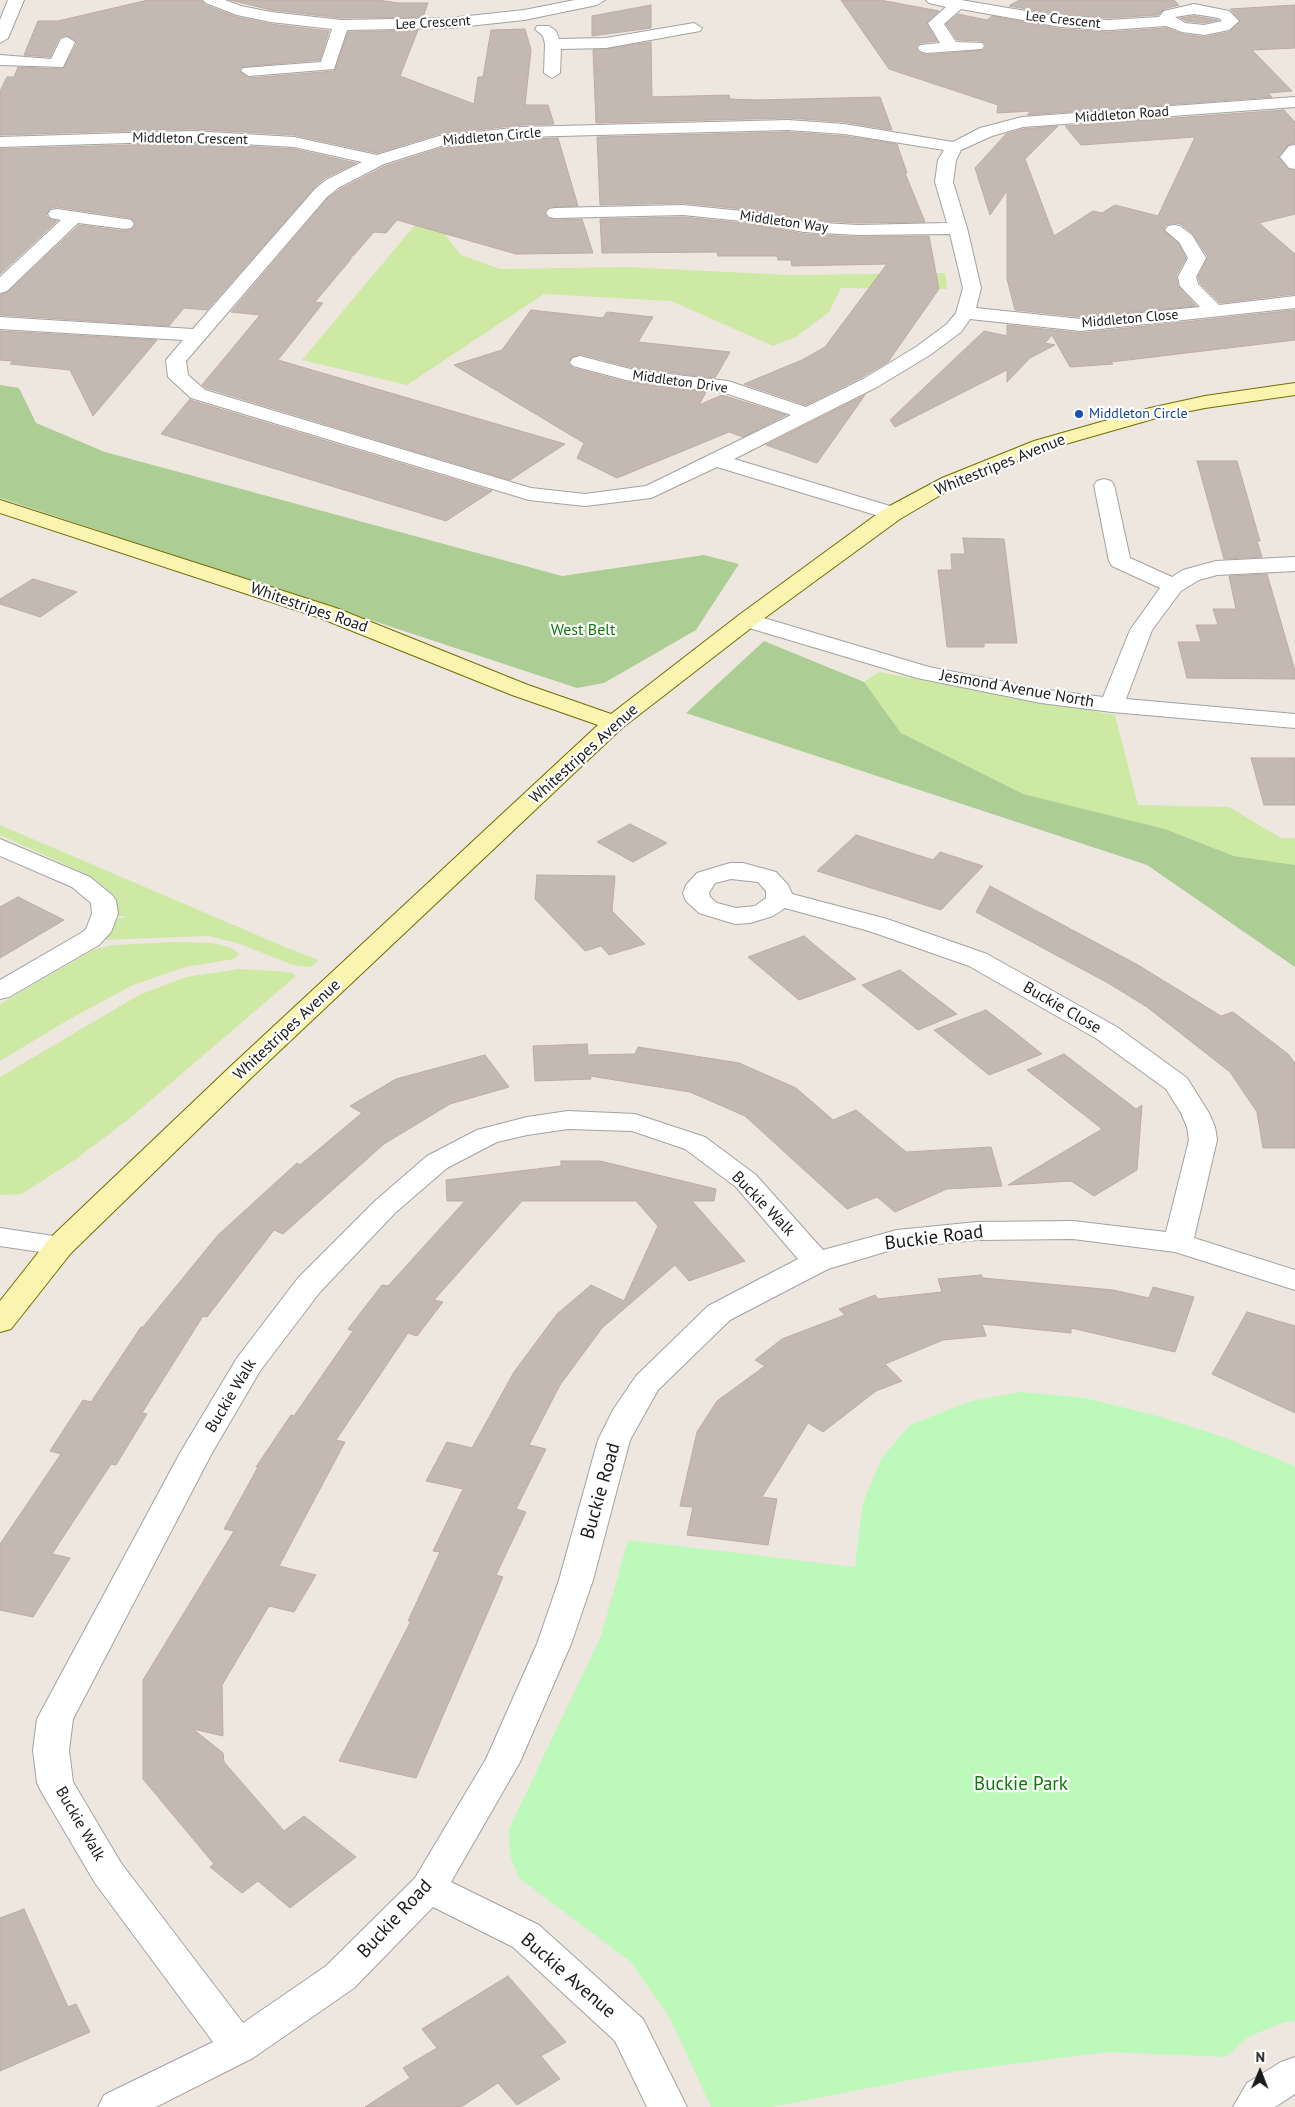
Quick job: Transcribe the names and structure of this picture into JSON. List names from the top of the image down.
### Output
{
  "streets": {
    "street": [
      "Lee Crescent",
      "Middleton Road",
      "Middleton Circle",
      "Middleton Crescent",
      "Middleton Way",
      "Middleton Close",
      "Middleton Drive",
      "Whitestripes Avenue",
      "Whitestripes Road",
      "Jesmond Avenue North",
      "Buckie Close",
      "Buckie Walk",
      "Buckie Road",
      "Buckie Avenue"
    ]
  },
  "crossings": [
    ["Middleton Road", "Middleton Circle"],
    ["Middleton Circle", "Middleton Crescent"],
    ["Middleton Circle", "Middleton Way"],
    ["Middleton Circle", "Middleton Close"],
    ["Middleton Circle", "Middleton Drive"],
    ["Whitestripes Avenue", "Whitestripes Road"],
    ["Whitestripes Avenue", "Jesmond Avenue North"],
    ["Buckie Close", "Buckie Road"],
    ["Buckie Walk", "Buckie Road"],
    ["Buckie Road", "Buckie Avenue"]
  ],
  "parks": ["West Belt", "Buckie Park"],
  "places": ["Middleton Circle"],
  "north": "top"
}
